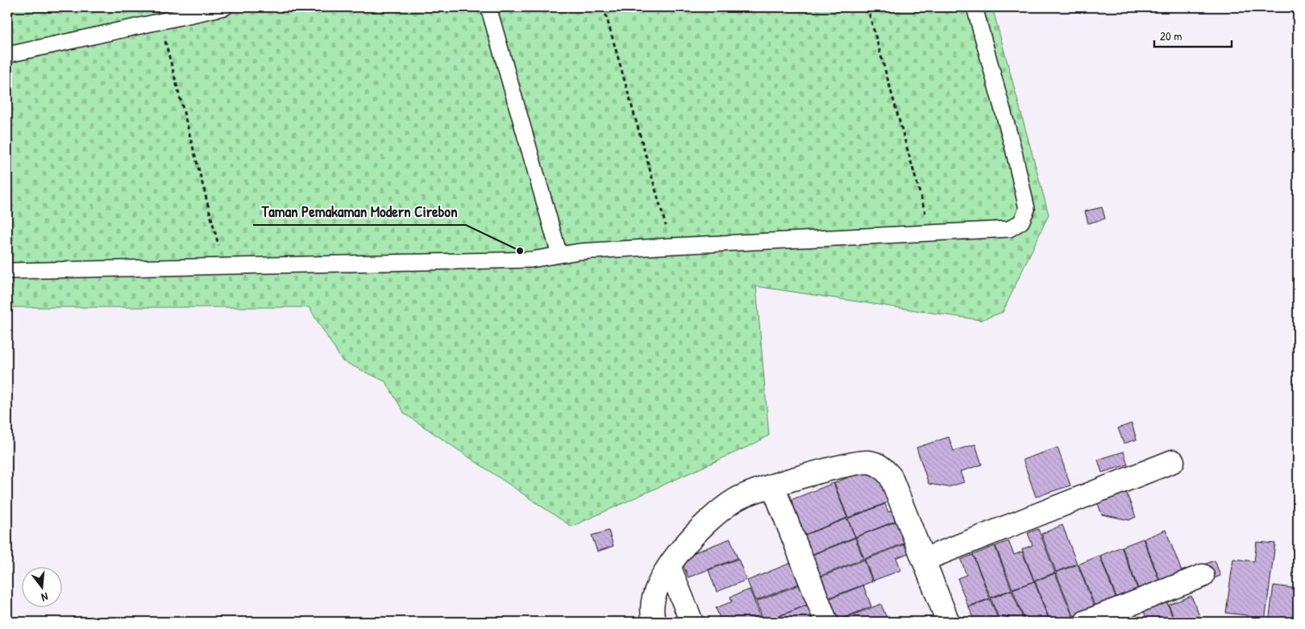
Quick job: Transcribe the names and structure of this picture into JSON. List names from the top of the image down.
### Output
{
  "places": ["Taman Pemakaman Modern Cirebon"],
  "scale_bar": "20 m",
  "north": "bottom"
}
